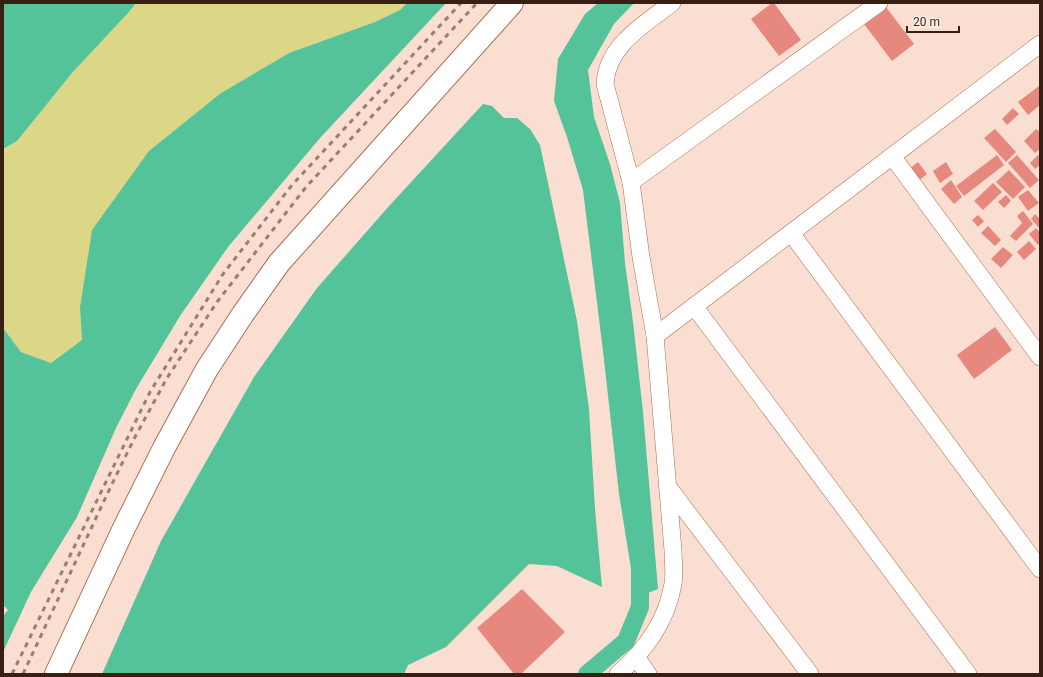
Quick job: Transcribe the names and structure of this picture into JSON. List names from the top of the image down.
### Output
{
  "scale_bar": "20 m"
}
